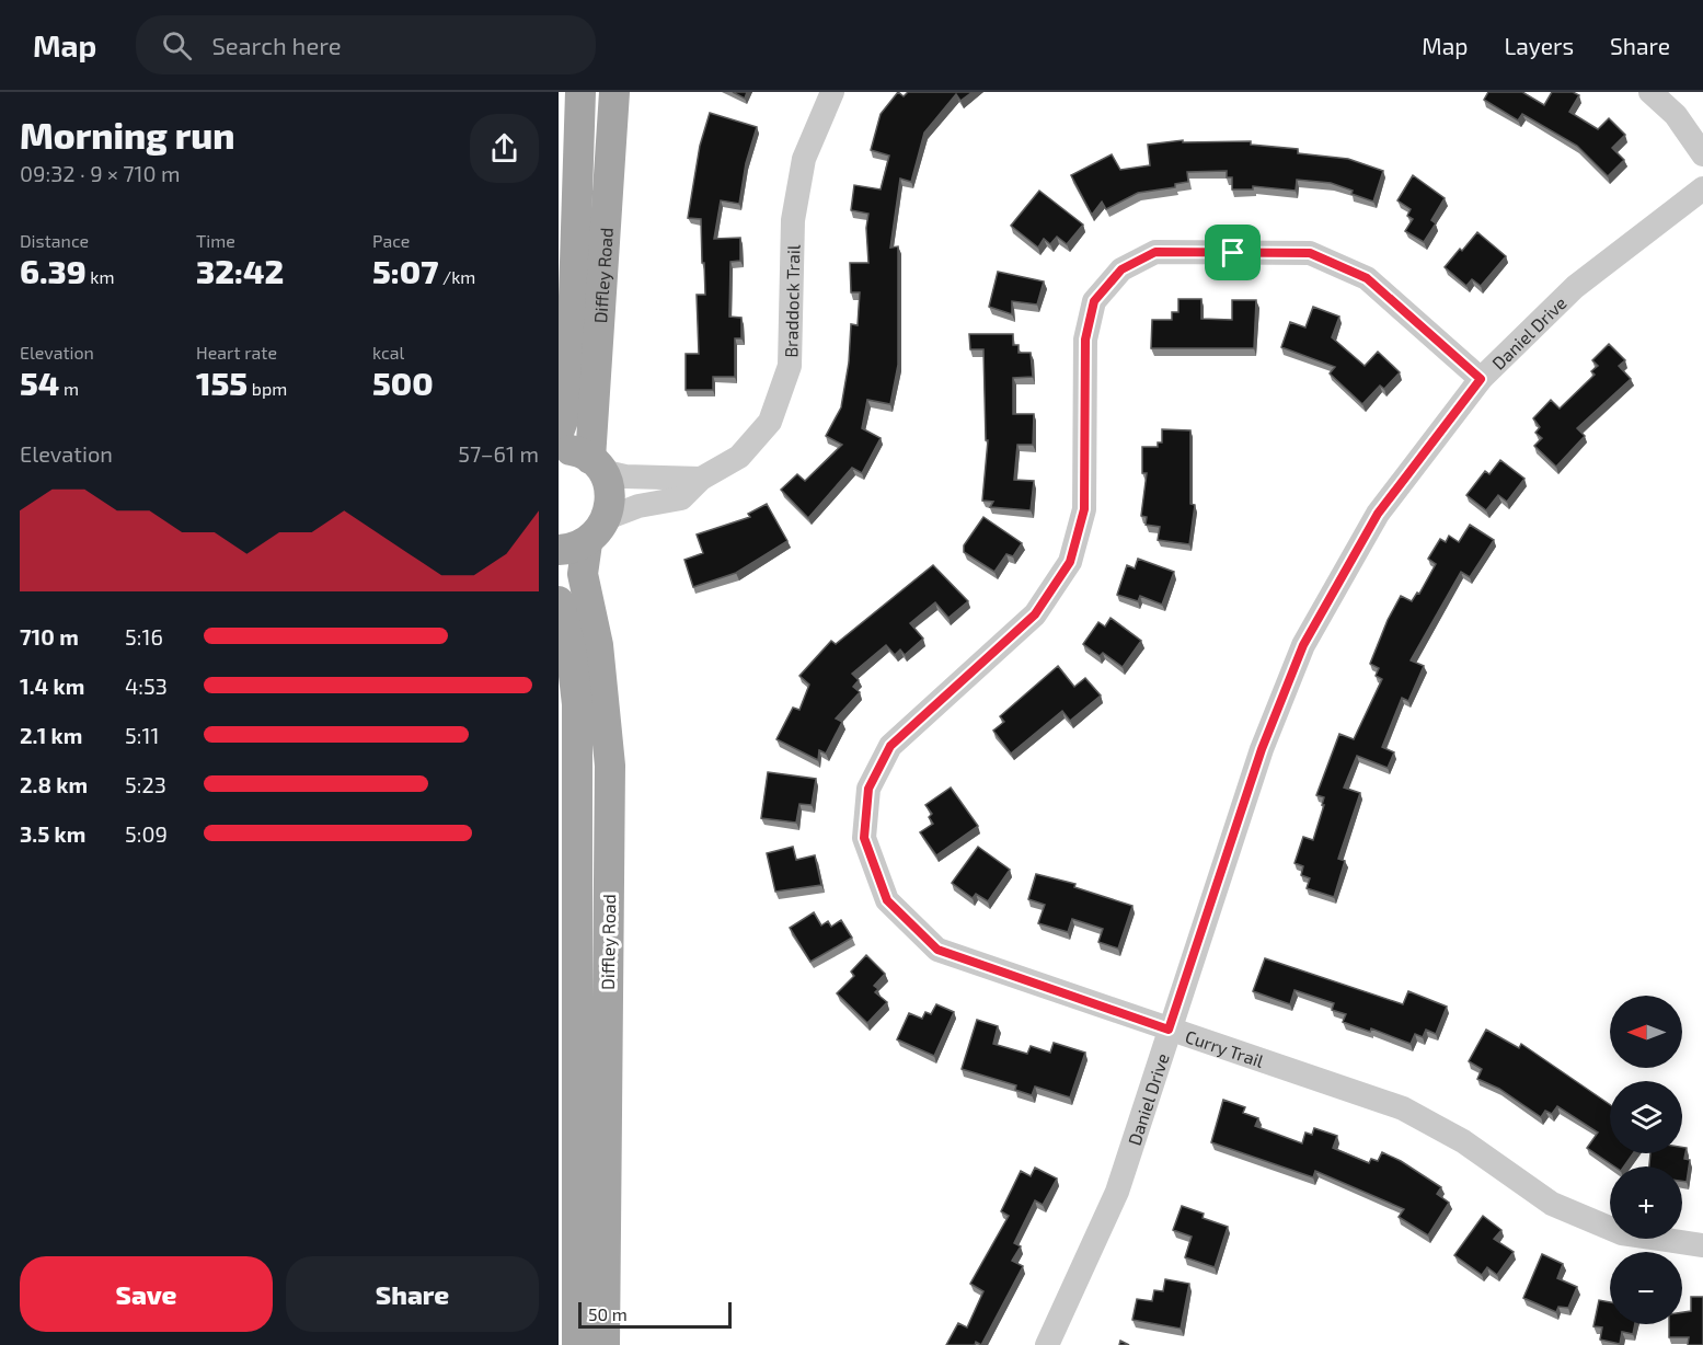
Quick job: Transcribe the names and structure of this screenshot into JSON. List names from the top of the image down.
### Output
{
  "streets": {
    "main road": ["Diffley Road"],
    "street": ["Braddock Trail", "Daniel Drive", "Curry Trail"]
  },
  "crossings": [
    ["Diffley Road", "Braddock Trail"],
    ["Daniel Drive", "Curry Trail"]
  ],
  "scale_bar": "50 m",
  "north": "left",
  "page": {
    "header": "Map",
    "search": "Search here",
    "nav": ["Map", "Layers", "Share"],
    "heading": ["Morning run", "09:32 · 9 × 710 m"],
    "stats": [
      ["Distance", "6.39 km"],
      ["Time", "32:42"],
      ["Pace", "5:07 /km"],
      ["Elevation", "54 m"],
      ["Heart rate", "155 bpm"],
      ["kcal", "500"]
    ],
    "chart": ["Elevation", "57–61 m"],
    "list": [
      {
        "name": "710 m",
        "note": "5:16"
      },
      {
        "name": "1.4 km",
        "note": "4:53"
      },
      {
        "name": "2.1 km",
        "note": "5:11"
      },
      {
        "name": "2.8 km",
        "note": "5:23"
      },
      {
        "name": "3.5 km",
        "note": "5:09"
      }
    ],
    "map_buttons": ["+", "−"],
    "buttons": ["Save", "Share"],
    "scale": "50 m"
  }
}
